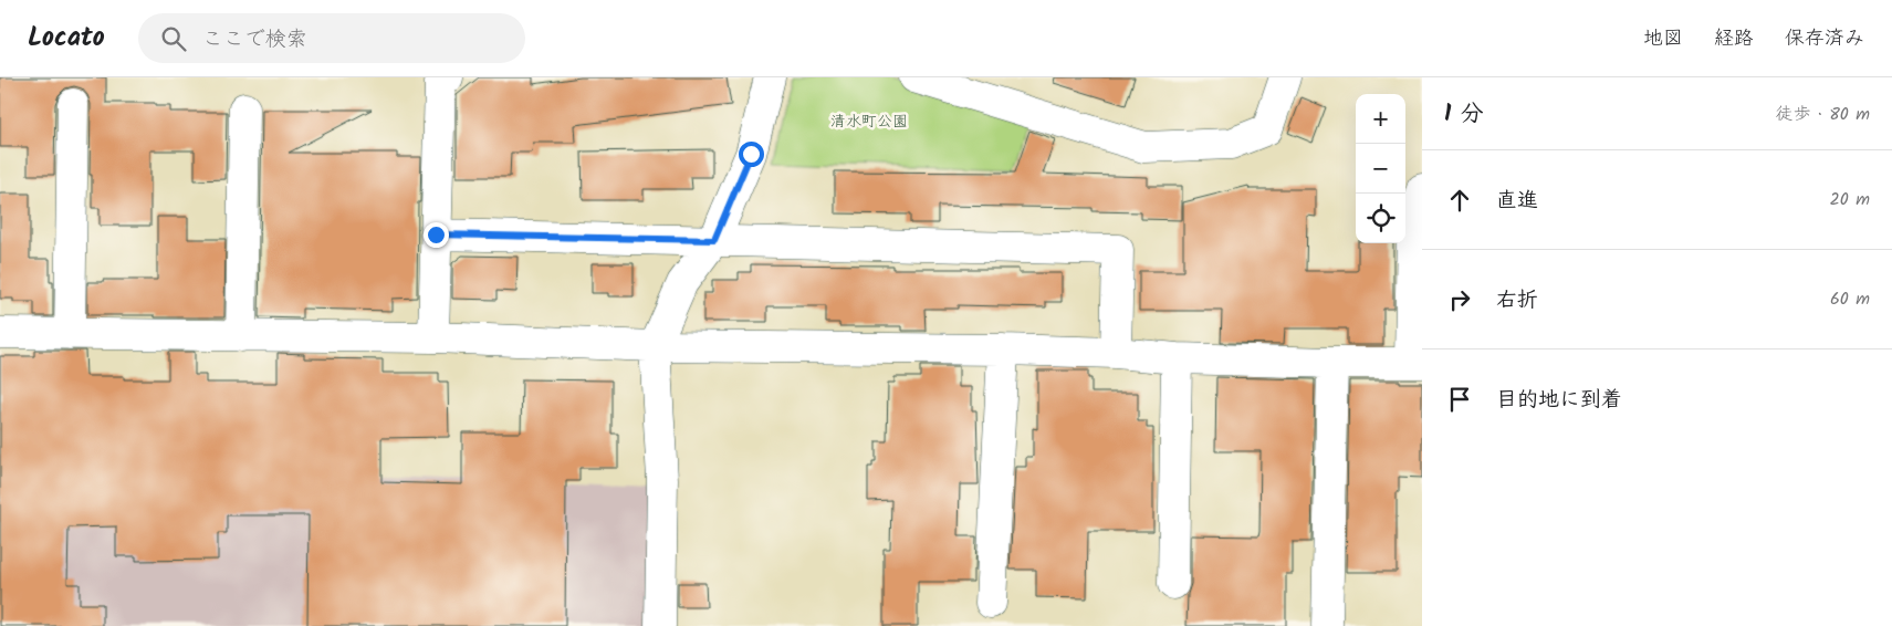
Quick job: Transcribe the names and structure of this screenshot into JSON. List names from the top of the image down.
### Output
{
  "parks": ["清水町公園"],
  "page": {
    "header": "Locato",
    "search": "ここで検索",
    "nav": ["地図", "経路", "保存済み"],
    "heading": ["1 分", "徒歩 · 80 m"],
    "map_buttons": ["+", "−"],
    "list": [
      ["直進", "20 m"],
      ["右折", "60 m"],
      "目的地に到着"
    ]
  }
}
